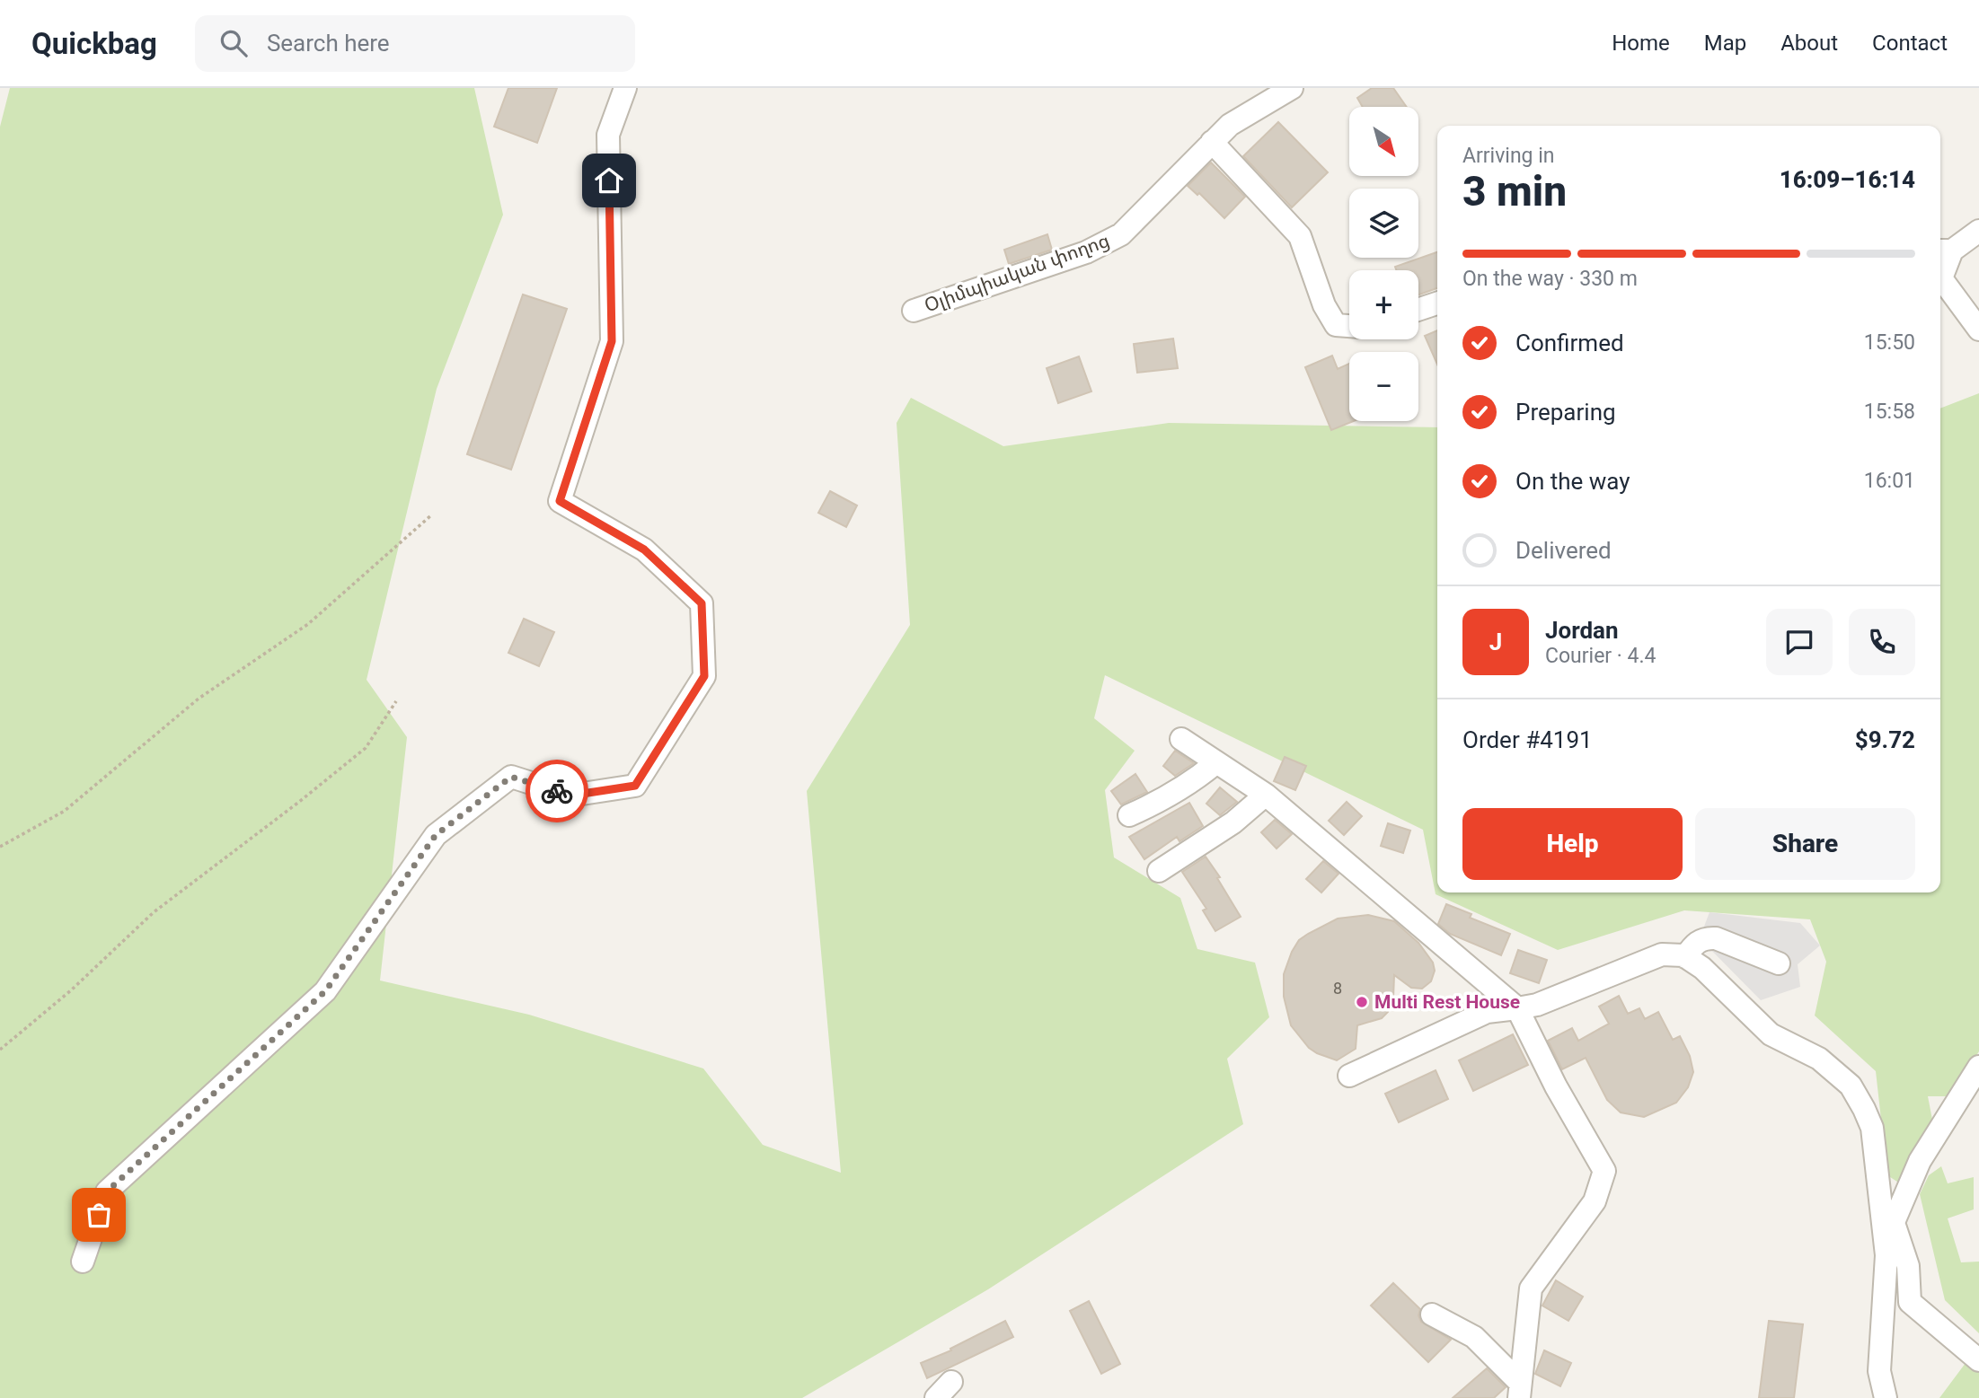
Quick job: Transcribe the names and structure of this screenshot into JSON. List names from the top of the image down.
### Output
{
  "streets": {
    "street": ["Օլիմպիական փողոց"]
  },
  "places": ["Multi Rest House"],
  "house_numbers": ["8"],
  "north": "bottom right",
  "page": {
    "header": "Quickbag",
    "search": "Search here",
    "nav": [
      "Home",
      "Map",
      "About",
      "Contact"
    ],
    "map_buttons": ["+", "−"],
    "heading": ["3 min", "Arriving in", "16:09–16:14"],
    "panel": [
      "Jordan",
      "Courier · 4.4",
      "Order #4191",
      "$9.72"
    ],
    "bar": "On the way · 330 m",
    "list": [
      ["Confirmed", "15:50"],
      ["Preparing", "15:58"],
      ["On the way", "16:01"],
      "Delivered"
    ],
    "round": "J",
    "buttons": ["Help", "Share"]
  }
}
